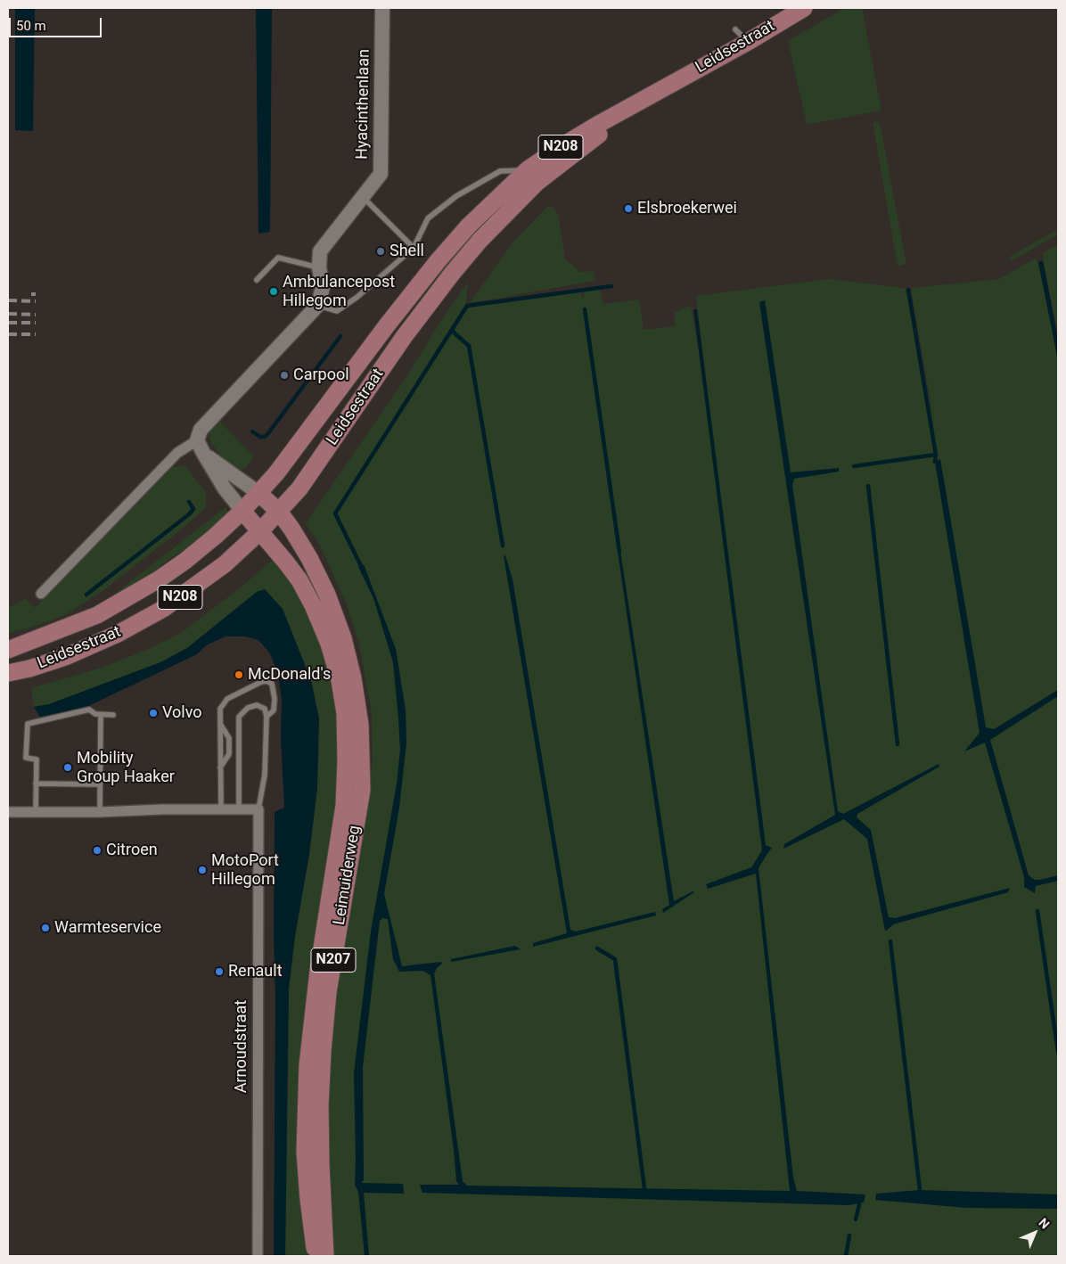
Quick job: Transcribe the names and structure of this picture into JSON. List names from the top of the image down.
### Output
{
  "streets": {
    "main road": [
      "Leidsestraat",
      "N208",
      "Leimuiderweg",
      "N207"
    ],
    "street": ["Hyacinthenlaan", "Arnoudstraat"]
  },
  "crossings": [
    ["Leidsestraat", "Leimuiderweg"],
    ["Leidsestraat", "N207"],
    ["Leimuiderweg", "N207"]
  ],
  "places": [
    "Elsbroekerwei",
    "Shell",
    "Ambulancepost Hillegom",
    "Carpool",
    "McDonald's",
    "Volvo",
    "Mobility Group Haaker",
    "Citroen",
    "MotoPort Hillegom",
    "Warmteservice",
    "Renault"
  ],
  "scale_bar": "50 m",
  "north": "top right"
}
